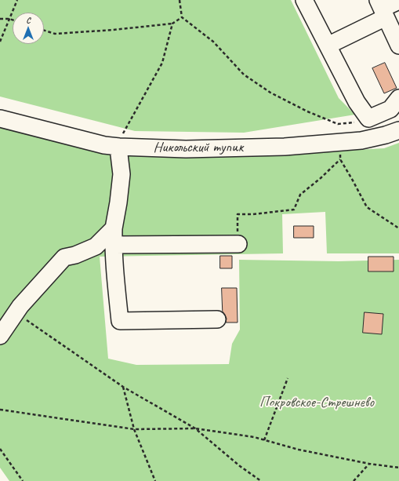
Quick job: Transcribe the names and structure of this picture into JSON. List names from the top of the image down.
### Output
{
  "streets": {
    "street": ["Никольский тупик"]
  },
  "parks": ["Покровское-Стрешнево"],
  "north": "top"
}
